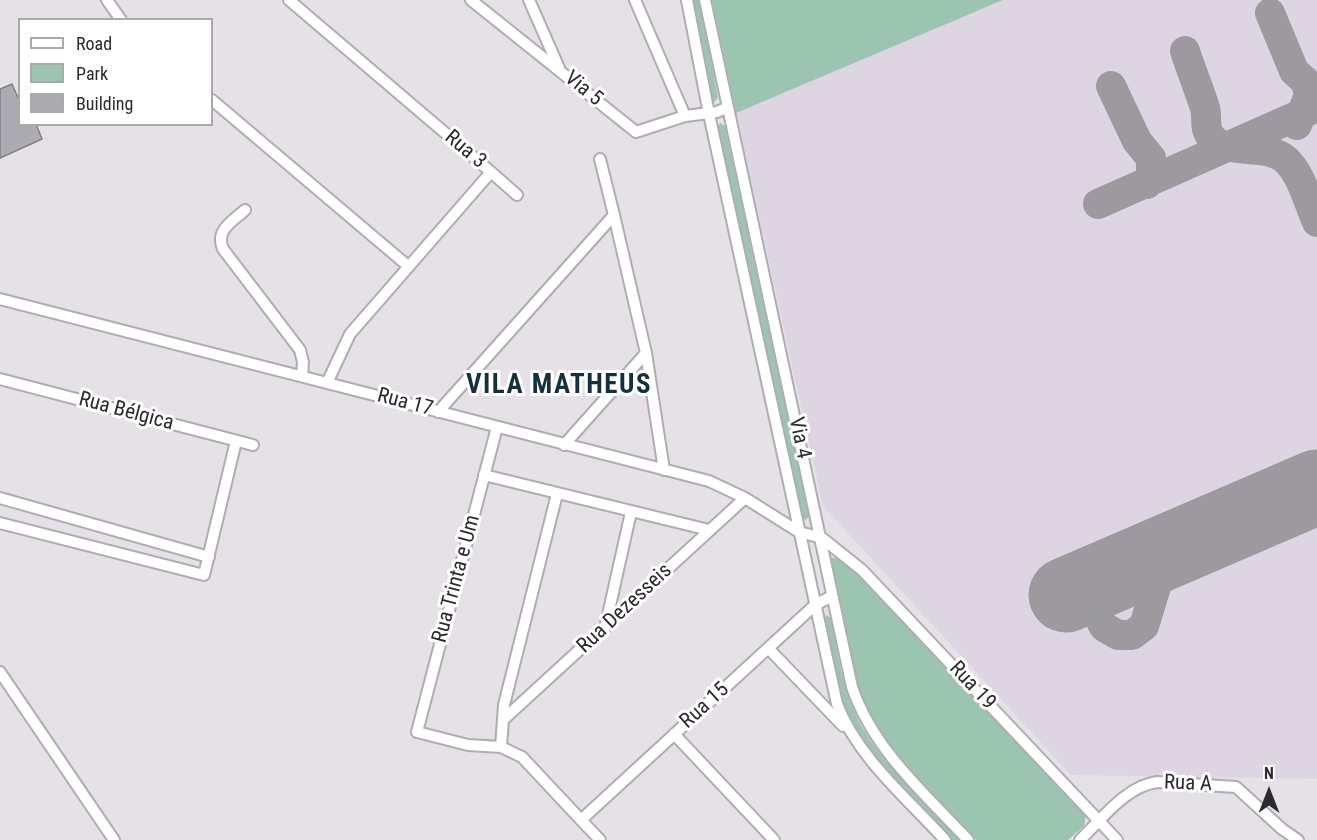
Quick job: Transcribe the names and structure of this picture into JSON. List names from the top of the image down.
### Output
{
  "streets": {
    "street": [
      "Via 5",
      "Rua 3",
      "Rua 17",
      "Rua Bélgica",
      "Via 4",
      "Rua Trinta e Um",
      "Rua Dezesseis",
      "Rua 19",
      "Rua 15",
      "Rua A"
    ]
  },
  "crossings": [
    ["Via 5", "Via 4"],
    ["Rua 3", "Rua 17"],
    ["Rua 17", "Via 4"],
    ["Rua 17", "Rua Trinta e Um"],
    ["Rua 17", "Rua Dezesseis"],
    ["Rua 17", "Rua 19"],
    ["Via 4", "Rua 19"],
    ["Via 4", "Rua 15"],
    ["Rua 19", "Rua A"]
  ],
  "districts": ["VILA MATHEUS"],
  "legend": ["Road", "Park", "Building"],
  "north": "top"
}
